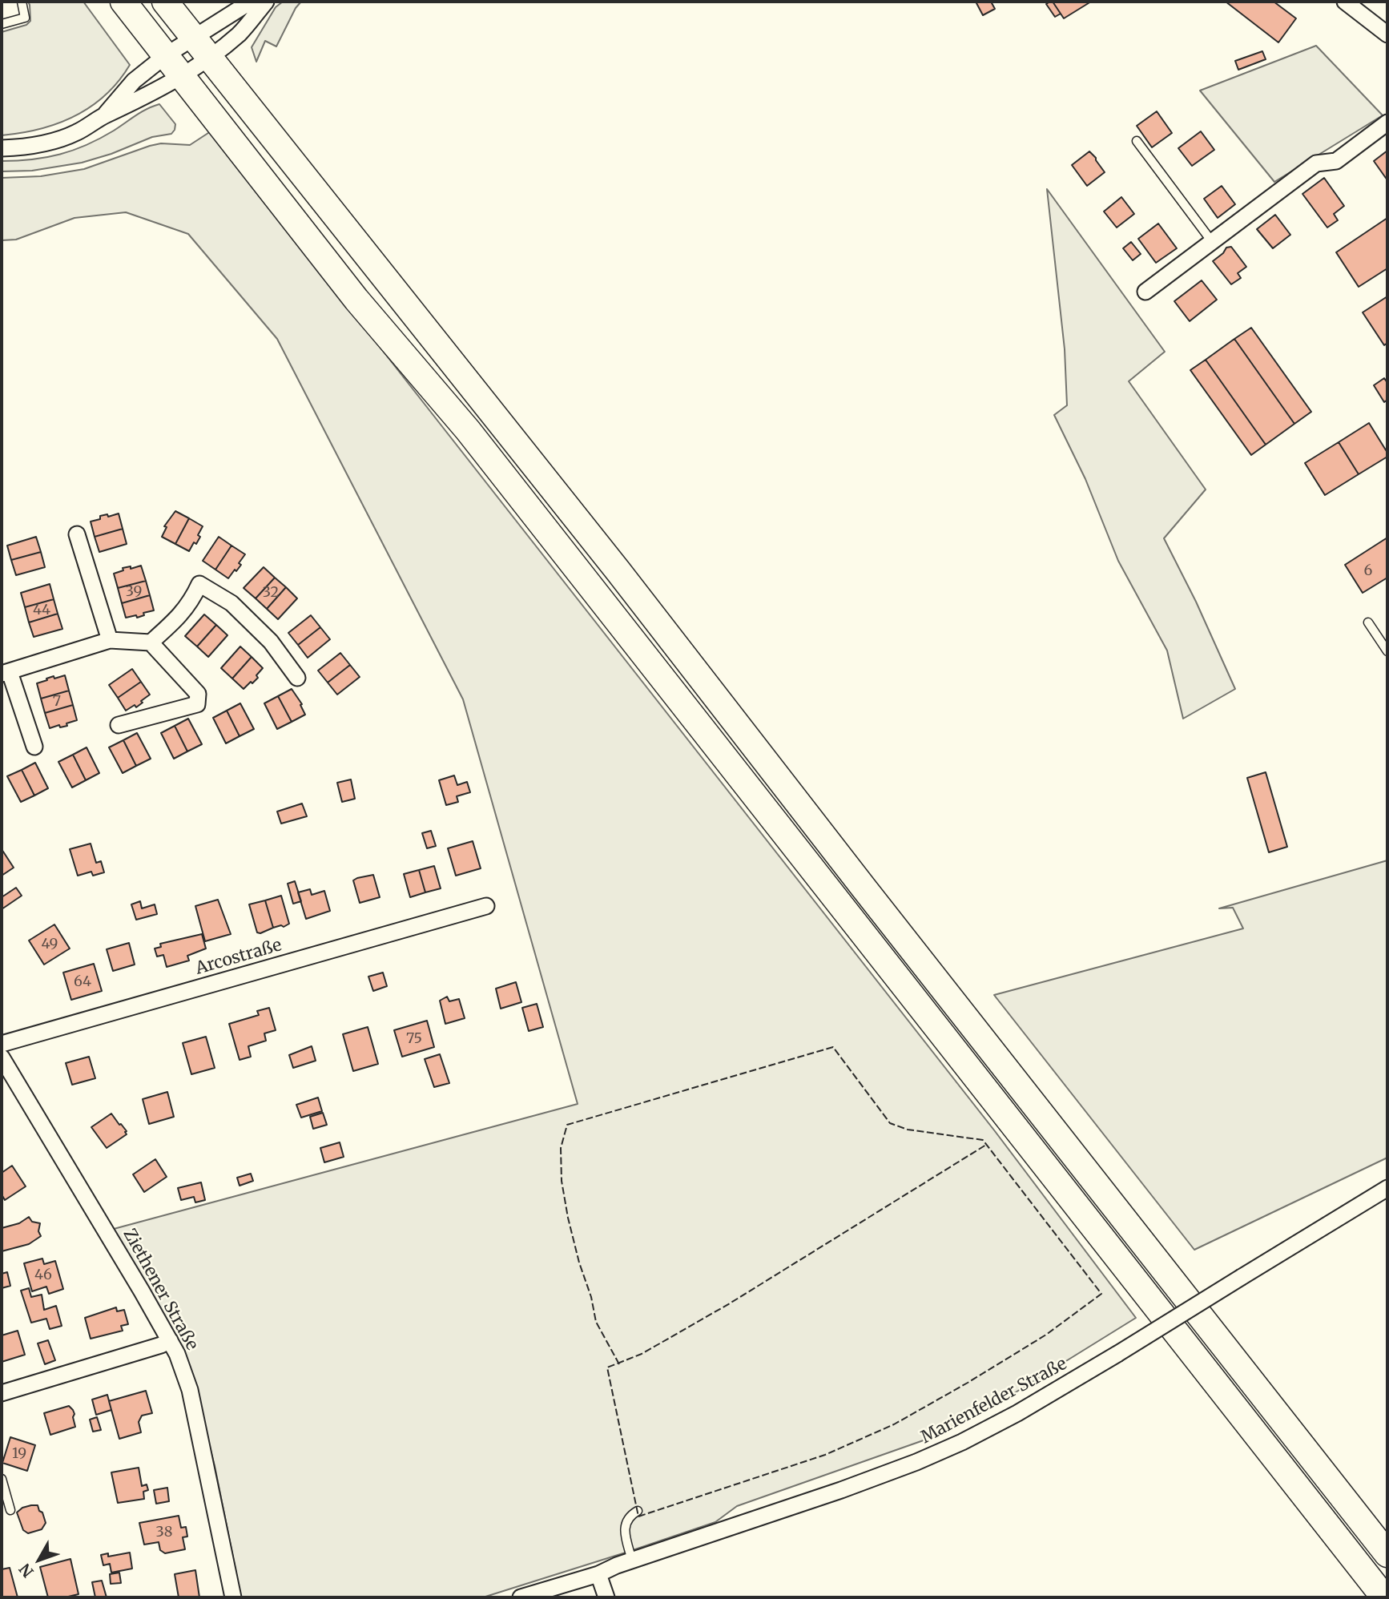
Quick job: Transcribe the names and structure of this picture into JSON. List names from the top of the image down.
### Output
{
  "streets": {
    "street": ["Arcostraße", "Ziethener Straße", "Marienfelder Straße"]
  },
  "house_numbers": [
    "6",
    "39",
    "32",
    "44",
    "7",
    "49",
    "64",
    "75",
    "46",
    "19",
    "38"
  ],
  "north": "bottom left"
}
